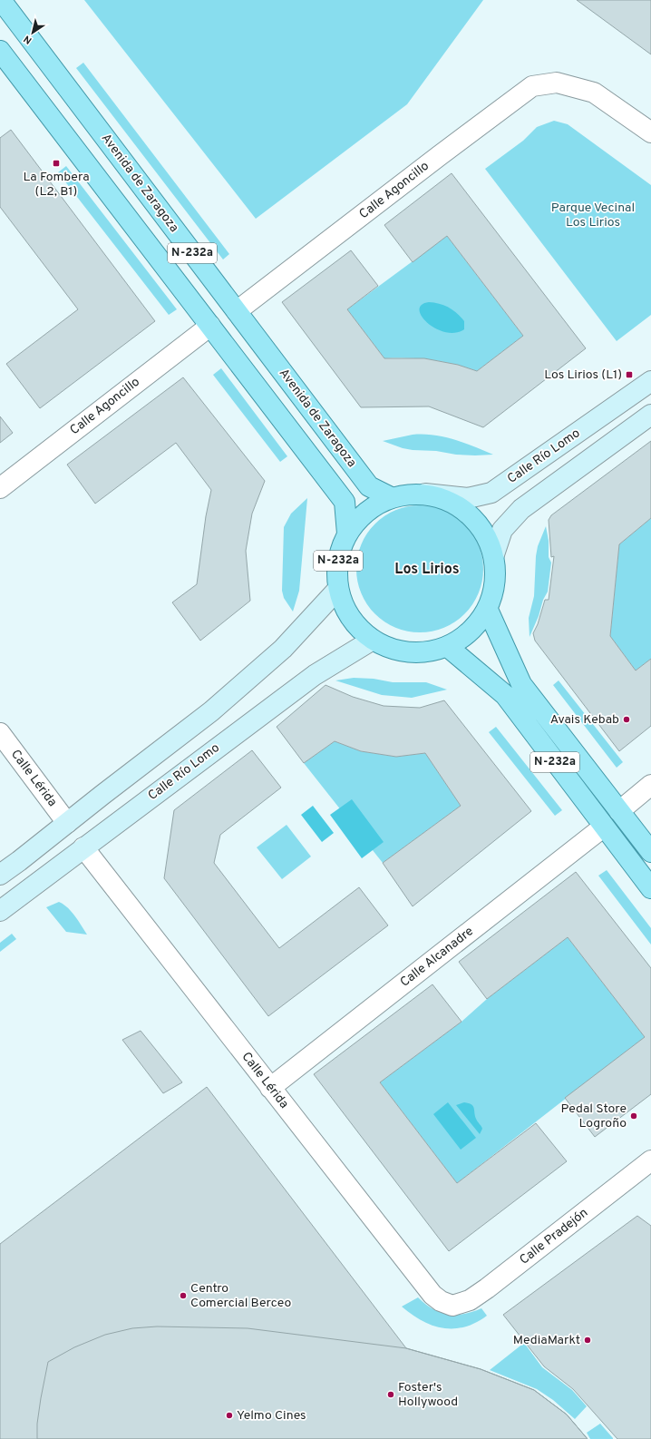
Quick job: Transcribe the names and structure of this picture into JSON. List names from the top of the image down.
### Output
{
  "streets": {
    "main road": ["Avenida de Zaragoza", "N-232a", "Calle Río Lomo"],
    "street": [
      "Calle Agoncillo",
      "Calle Lérida",
      "Calle Alcanadre",
      "Calle Pradejón"
    ]
  },
  "crossings": [
    ["Avenida de Zaragoza", "Calle Agoncillo"],
    ["Avenida de Zaragoza", "N-232a"],
    ["Calle Agoncillo", "N-232a"],
    ["N-232a", "Calle Río Lomo"],
    ["N-232a", "Calle Alcanadre"],
    ["Calle Río Lomo", "Calle Lérida"],
    ["Calle Lérida", "Calle Alcanadre"],
    ["Calle Lérida", "Calle Pradejón"]
  ],
  "districts": ["Los Lirios"],
  "parks": ["Parque Vecinal Los Lirios"],
  "places": {
    "transit": ["La Fombera (L2, B1)", "Los Lirios (L1)"],
    "other": [
      "Avais Kebab",
      "Pedal Store Logroño",
      "Centro Comercial Berceo",
      "MediaMarkt",
      "Foster's Hollywood",
      "Yelmo Cines"
    ]
  },
  "north": "bottom left"
}
